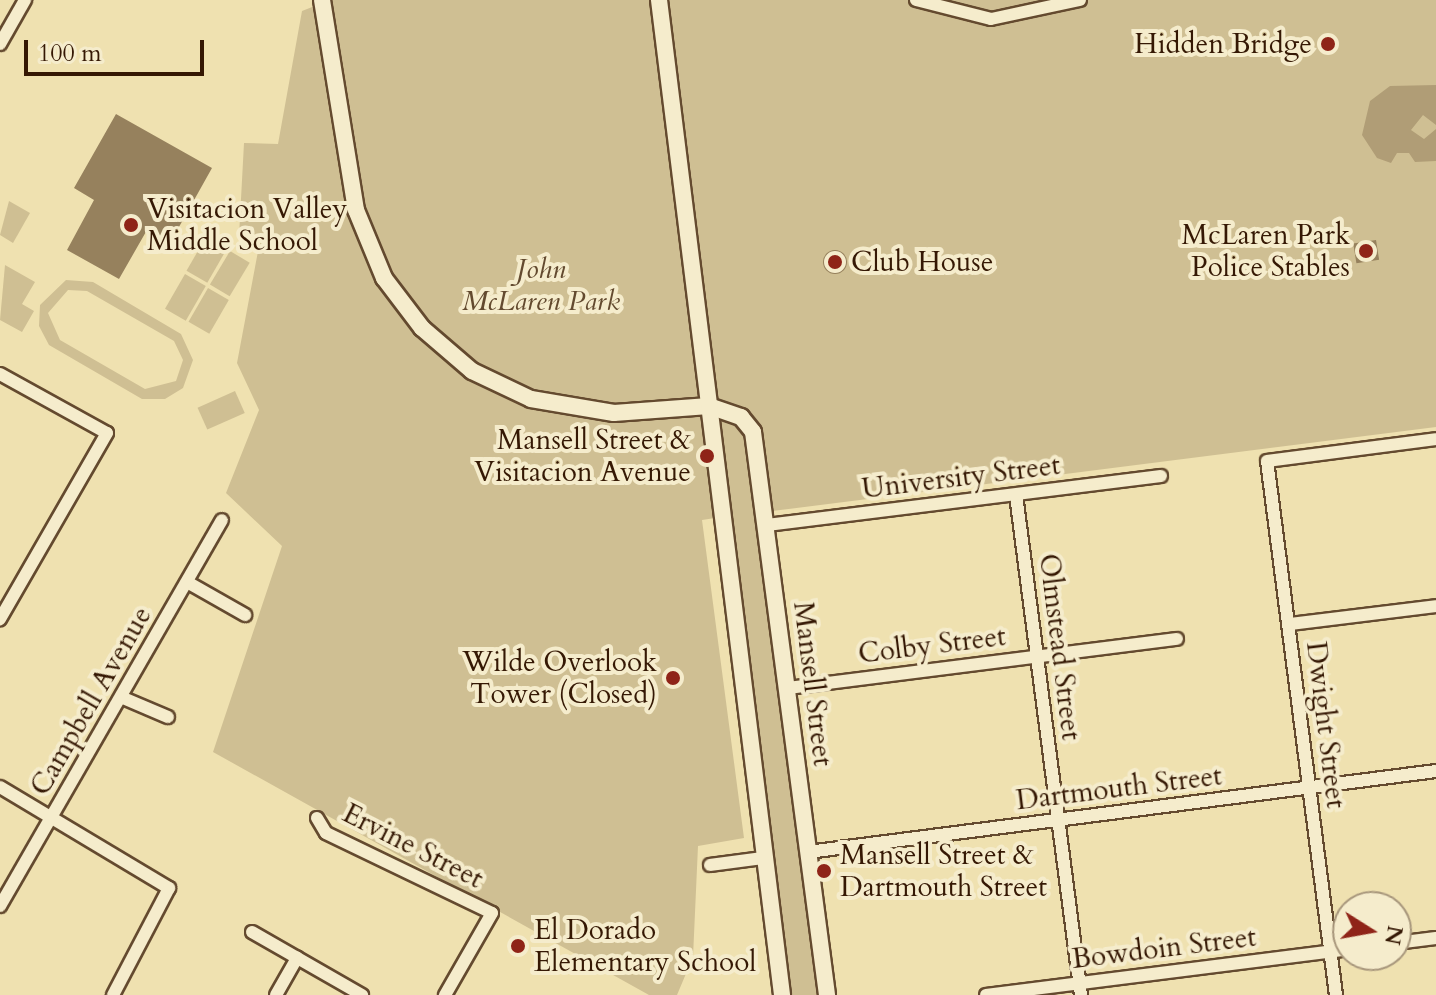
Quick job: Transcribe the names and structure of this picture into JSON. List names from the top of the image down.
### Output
{
  "streets": {
    "street": [
      "University Street",
      "Colby Street",
      "Olmstead Street",
      "Mansell Street",
      "Campbell Avenue",
      "Dwight Street",
      "Dartmouth Street",
      "Ervine Street",
      "Bowdoin Street"
    ]
  },
  "crossings": [
    ["University Street", "Olmstead Street"],
    ["University Street", "Mansell Street"],
    ["Colby Street", "Olmstead Street"],
    ["Colby Street", "Mansell Street"],
    ["Olmstead Street", "Dartmouth Street"],
    ["Olmstead Street", "Bowdoin Street"],
    ["Mansell Street", "Dartmouth Street"],
    ["Dwight Street", "Dartmouth Street"],
    ["Dwight Street", "Bowdoin Street"]
  ],
  "parks": ["John McLaren Park"],
  "places": [
    "Hidden Bridge",
    "Visitacion Valley Middle School",
    "McLaren Park Police Stables",
    "Club House",
    "Mansell Street & Visitacion Avenue",
    "Wilde Overlook Tower (Closed)",
    "Mansell Street & Dartmouth Street",
    "El Dorado Elementary School"
  ],
  "scale_bar": "100 m",
  "north": "right"
}
